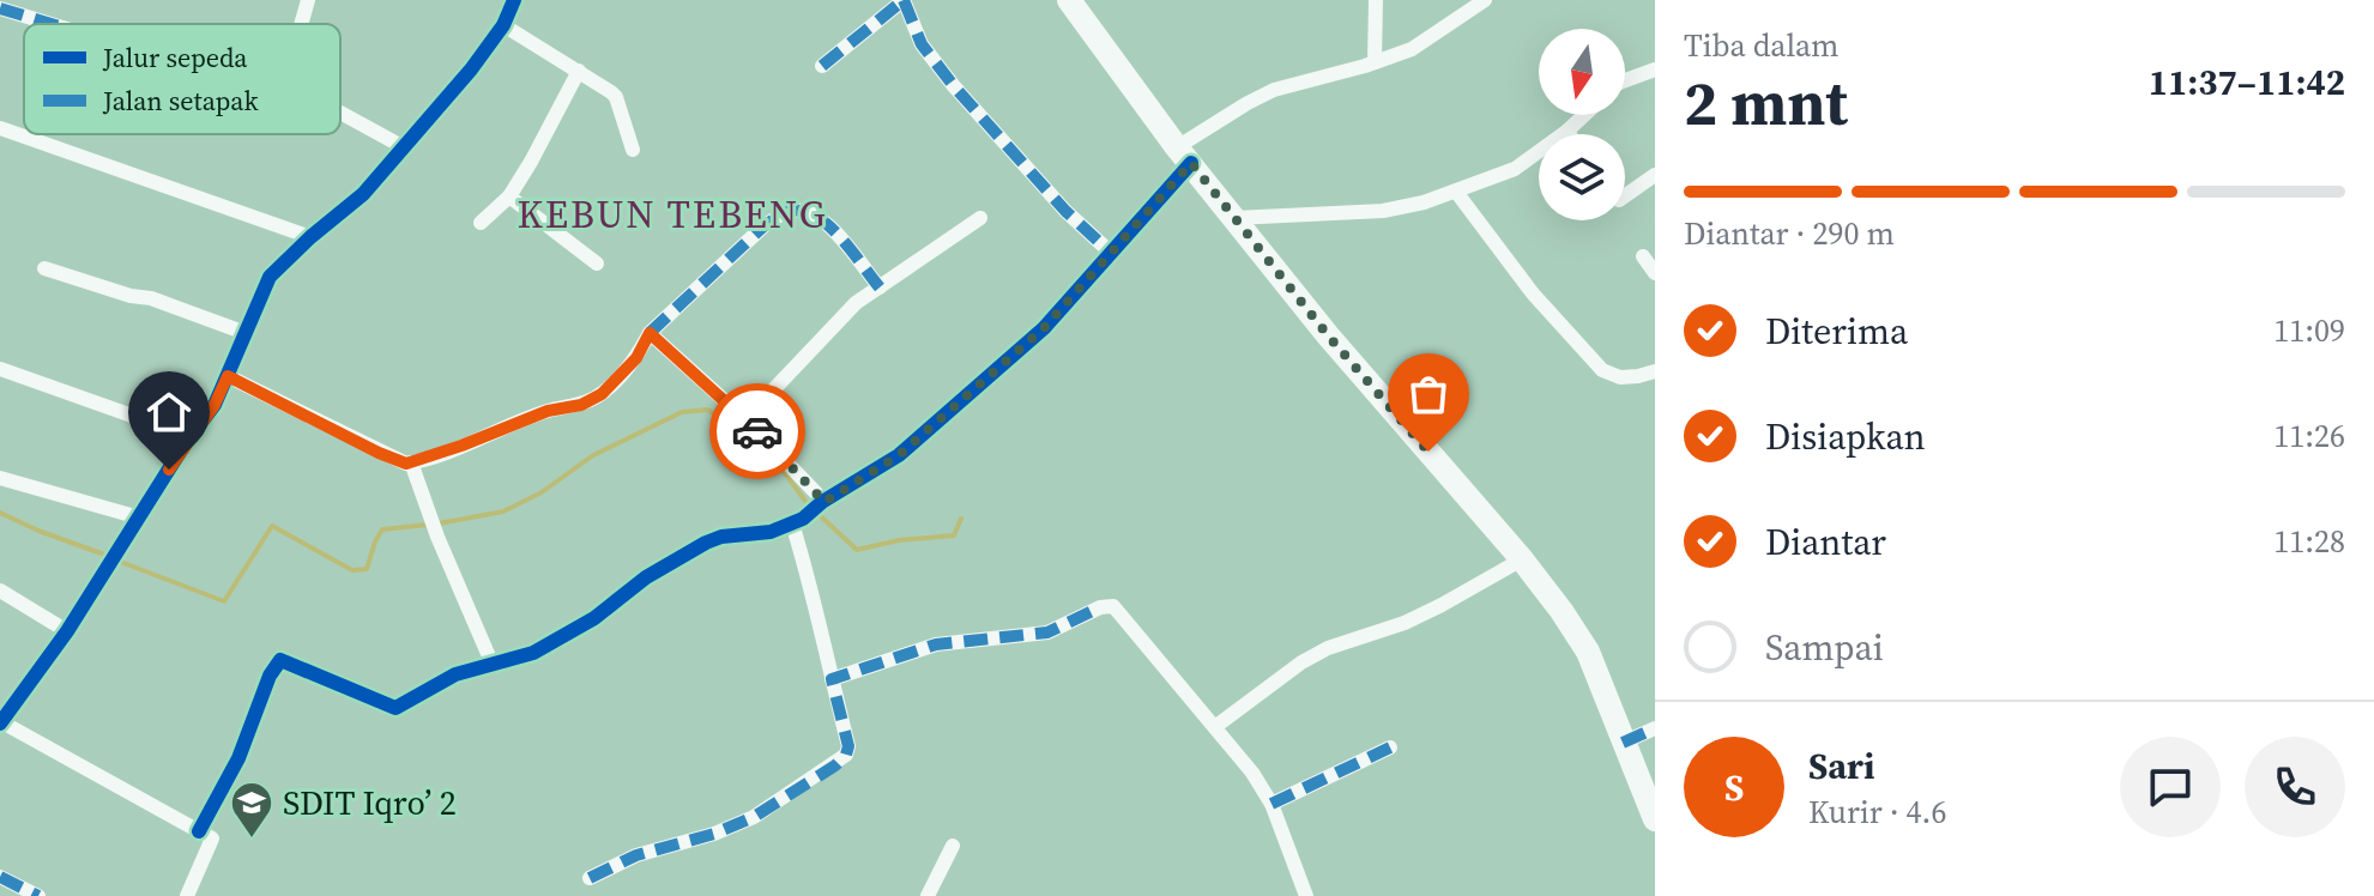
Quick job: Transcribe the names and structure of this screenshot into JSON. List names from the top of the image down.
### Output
{
  "districts": ["KEBUN TEBENG"],
  "places": {
    "school or university": ["SDIT Iqro’ 2"]
  },
  "legend": ["Jalur sepeda", "Jalan setapak"],
  "north": "bottom",
  "page": {
    "heading": ["2 mnt", "Tiba dalam", "11:37–11:42"],
    "panel": ["Sari", "Kurir · 4.6"],
    "bar": "Diantar · 290 m",
    "list": [
      ["Diterima", "11:09"],
      ["Disiapkan", "11:26"],
      ["Diantar", "11:28"],
      "Sampai"
    ],
    "round": "S"
  }
}
